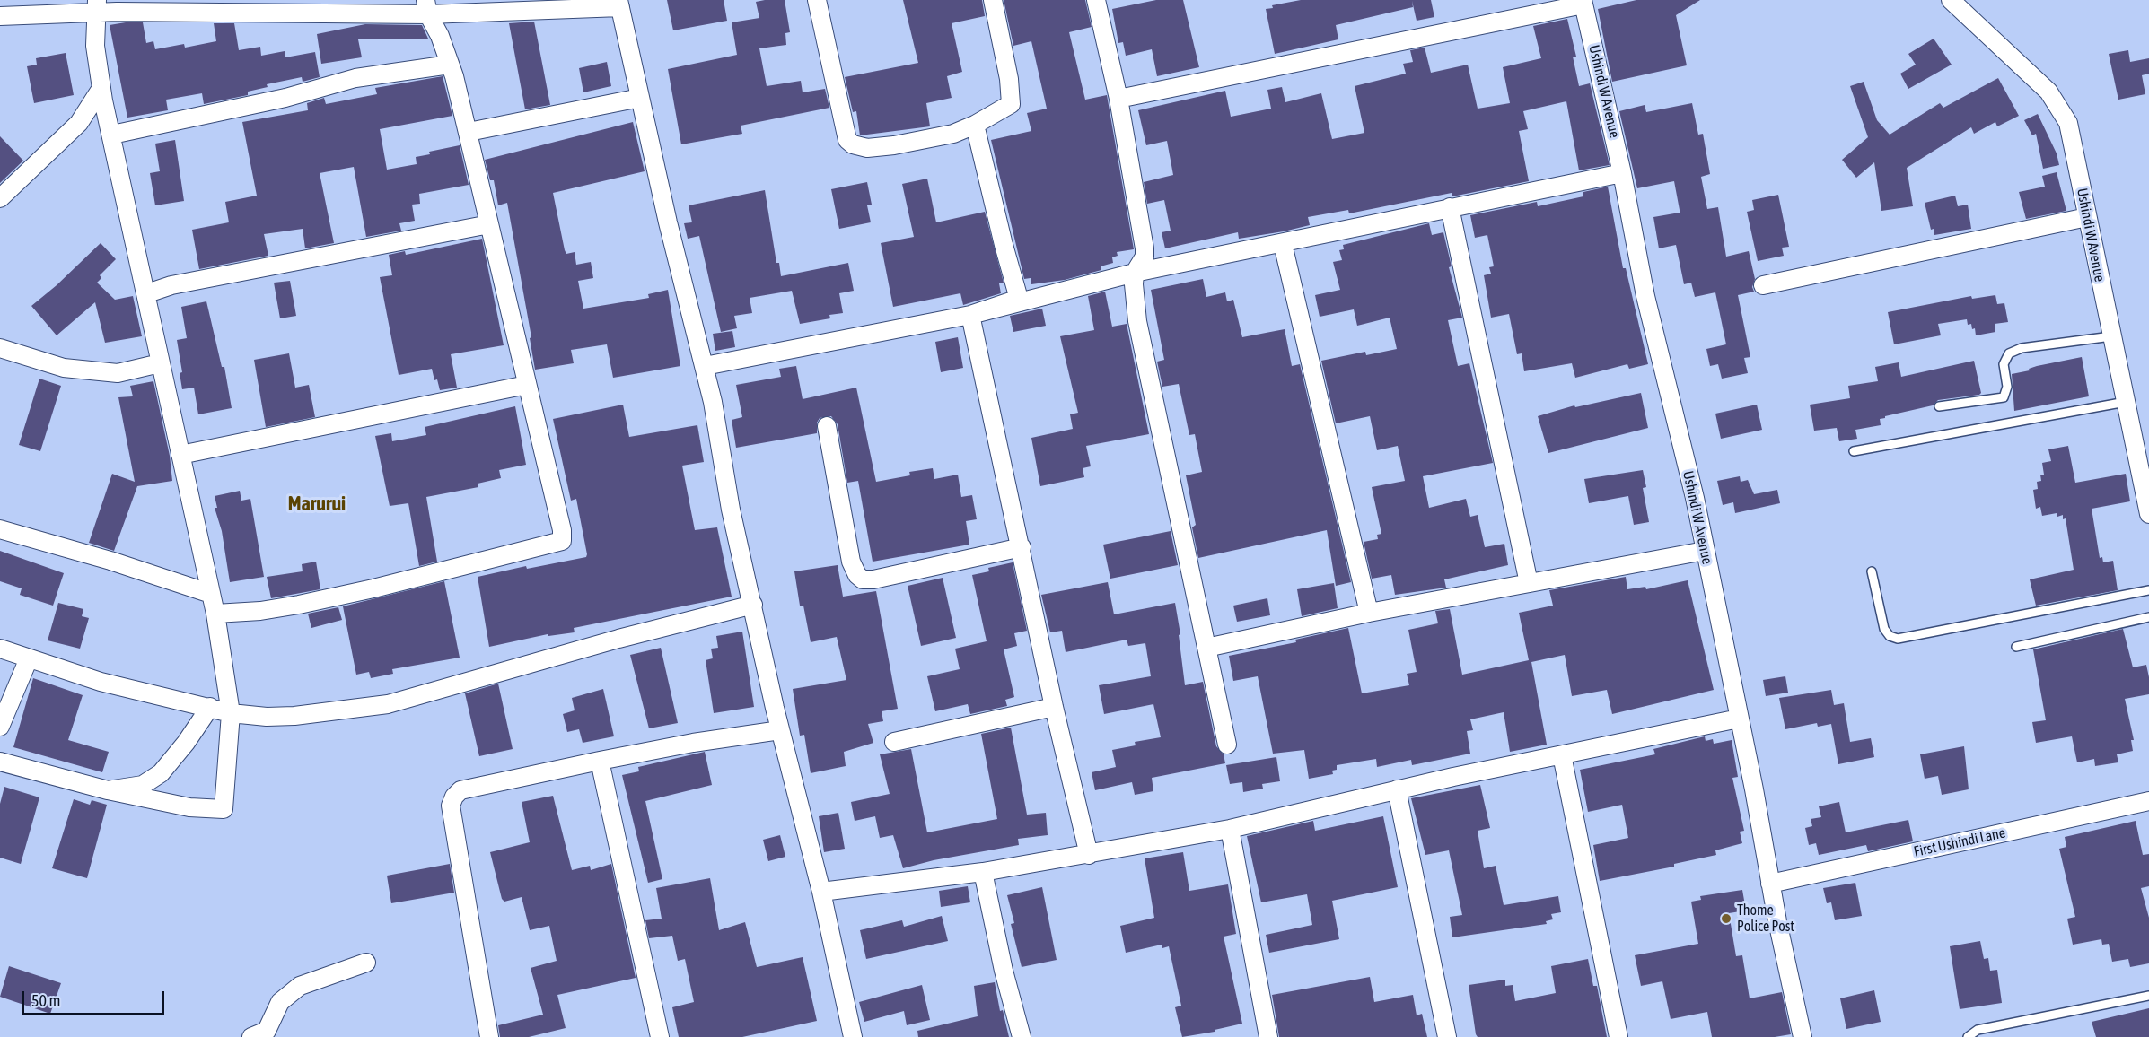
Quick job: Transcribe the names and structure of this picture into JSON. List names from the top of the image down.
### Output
{
  "streets": {
    "street": ["Ushindi W Avenue", "First Ushindi Lane"]
  },
  "crossings": [
    ["Ushindi W Avenue", "First Ushindi Lane"]
  ],
  "districts": ["Marurui"],
  "places": ["Thome Police Post"],
  "scale_bar": "50 m"
}
